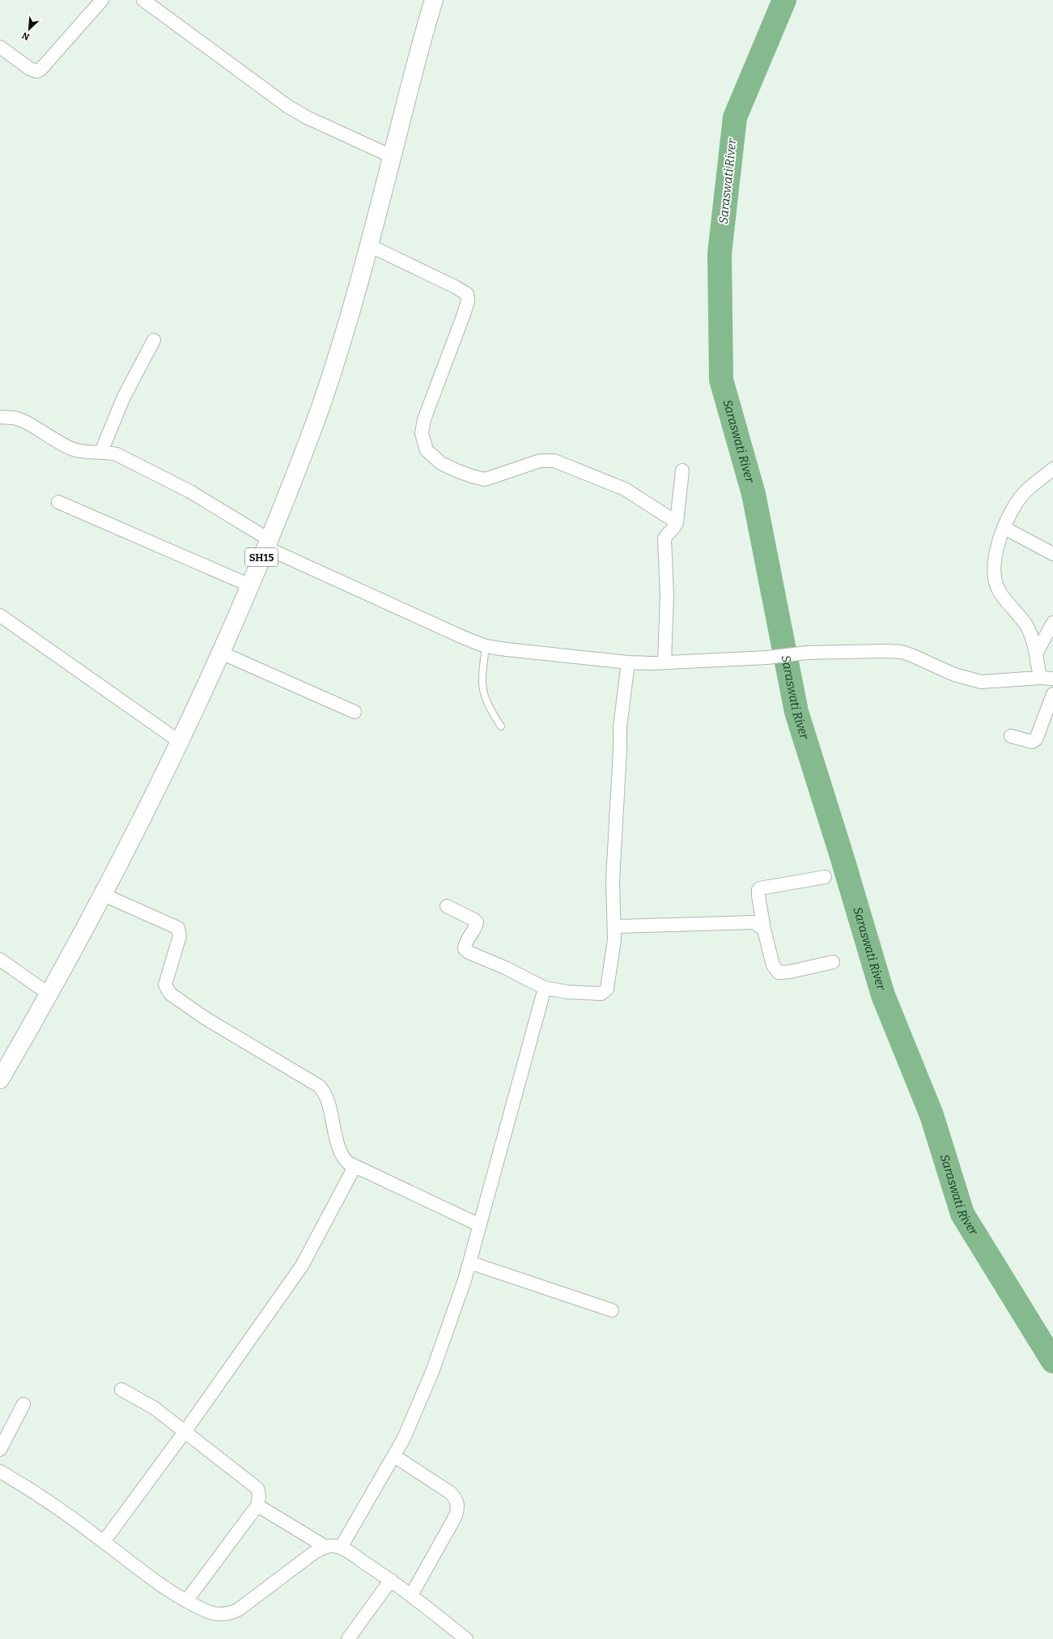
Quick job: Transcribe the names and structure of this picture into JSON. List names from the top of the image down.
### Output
{
  "streets": {
    "main road": ["SH15"]
  },
  "water": ["Saraswati River"],
  "north": "bottom left"
}
